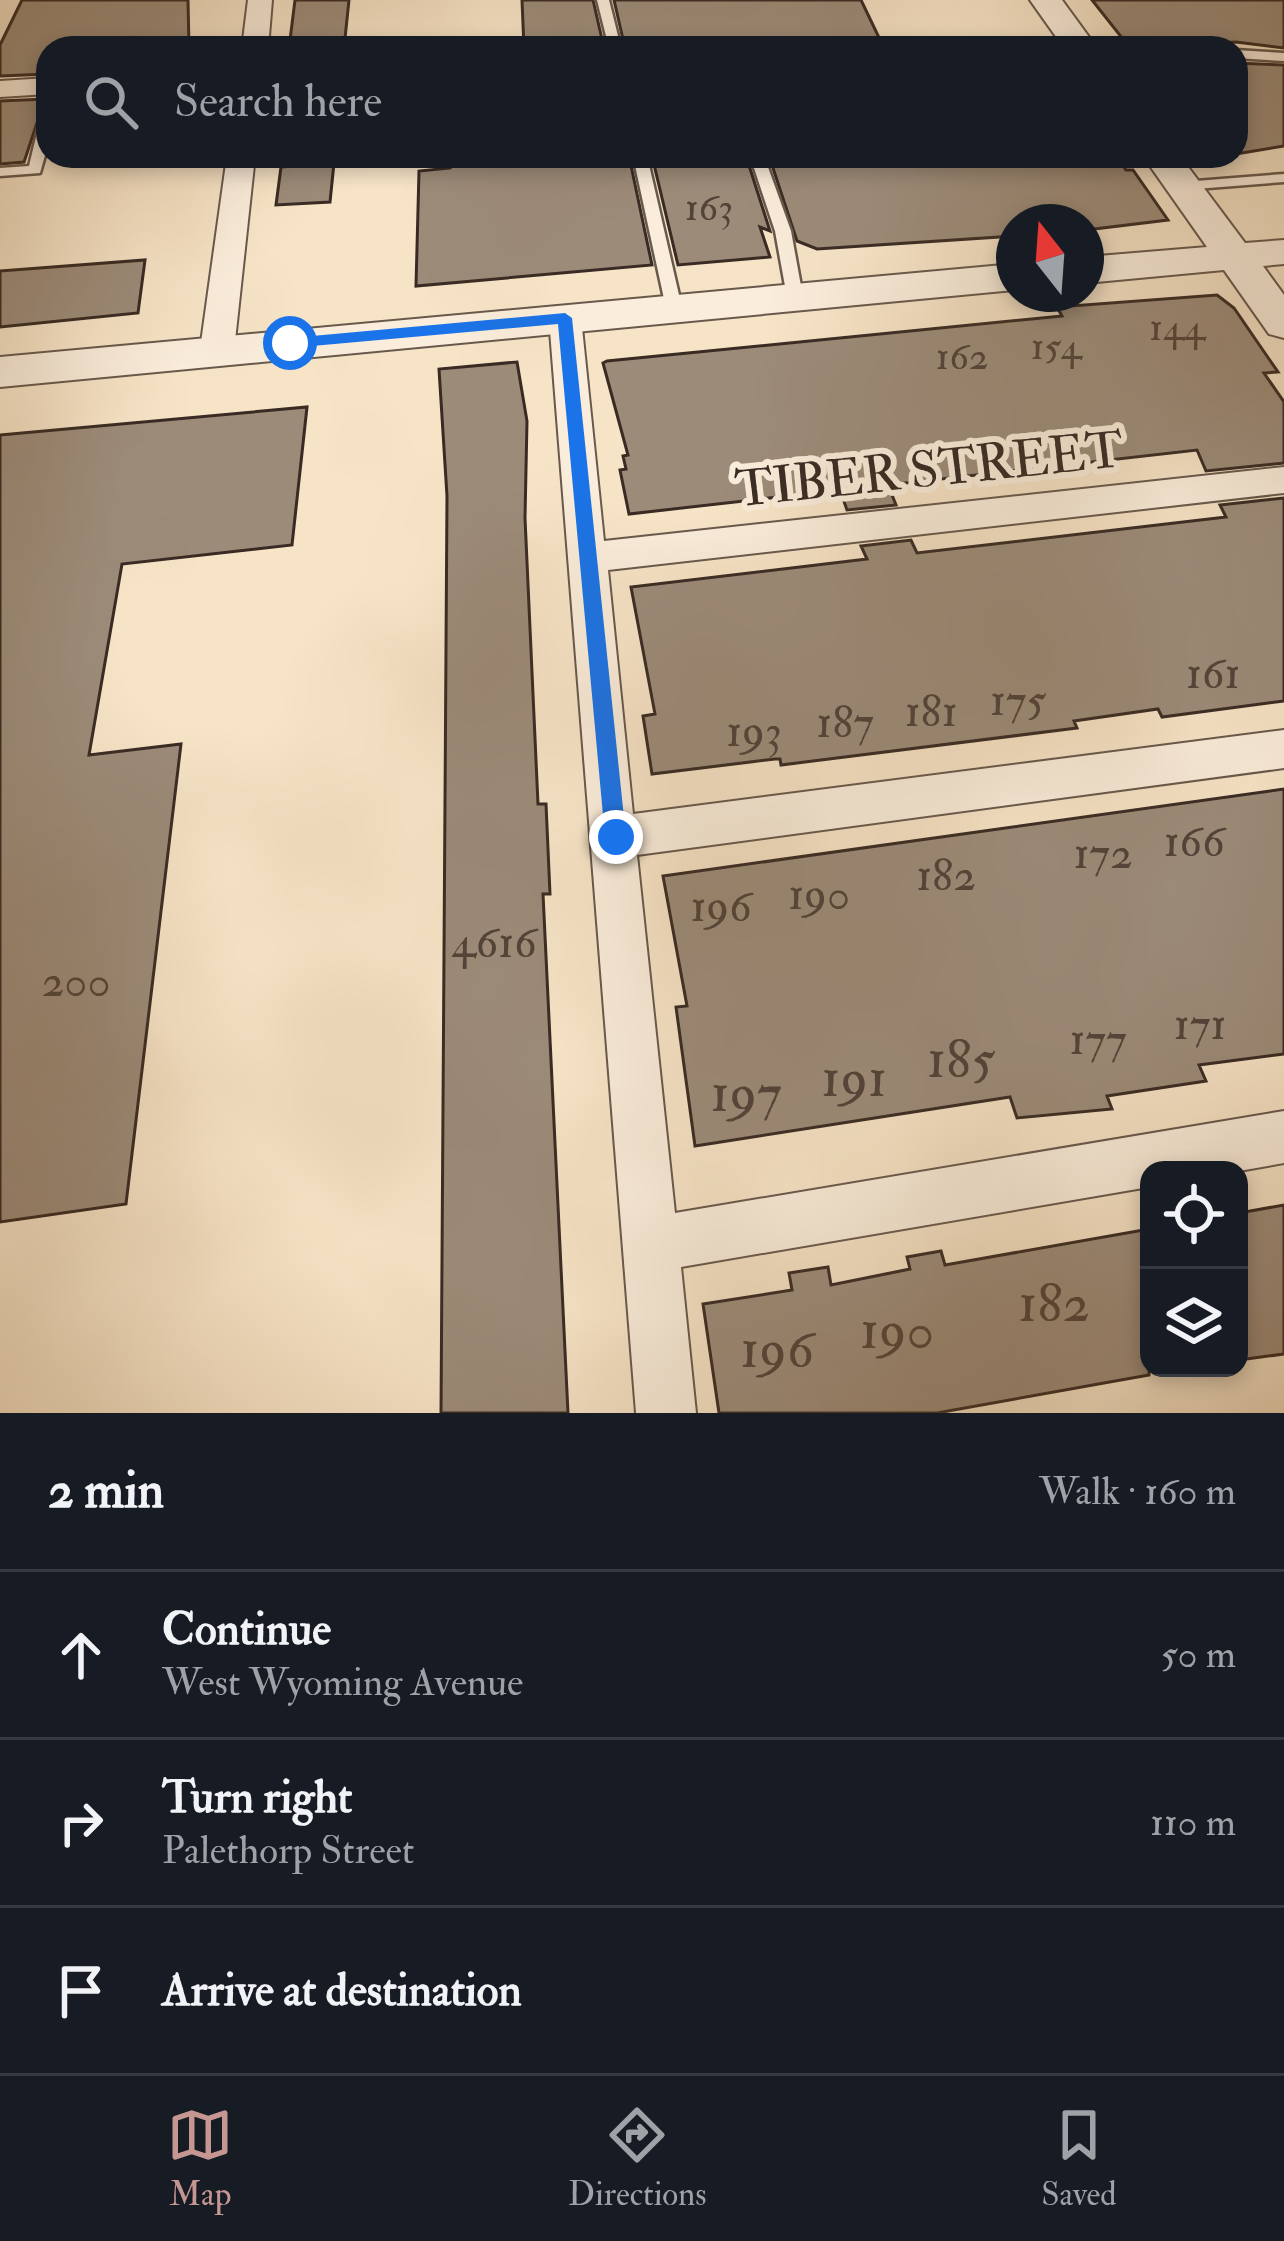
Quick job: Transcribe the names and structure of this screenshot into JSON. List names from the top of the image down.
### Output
{
  "streets": {
    "street": ["TIBER STREET"]
  },
  "house_numbers": [
    "163",
    "144",
    "154",
    "162",
    "161",
    "175",
    "181",
    "187",
    "193",
    "166",
    "172",
    "182",
    "190",
    "196",
    "4616",
    "200",
    "171",
    "177",
    "185",
    "191",
    "197",
    "182",
    "190",
    "196"
  ],
  "north": "top",
  "page": {
    "search": "Search here",
    "heading": ["2 min", "Walk · 160 m"],
    "list": [
      ["Continue", "West Wyoming Avenue", "50 m"],
      ["Turn right", "Palethorp Street", "110 m"],
      "Arrive at destination"
    ],
    "nav": ["Map", "Directions", "Saved"]
  }
}
